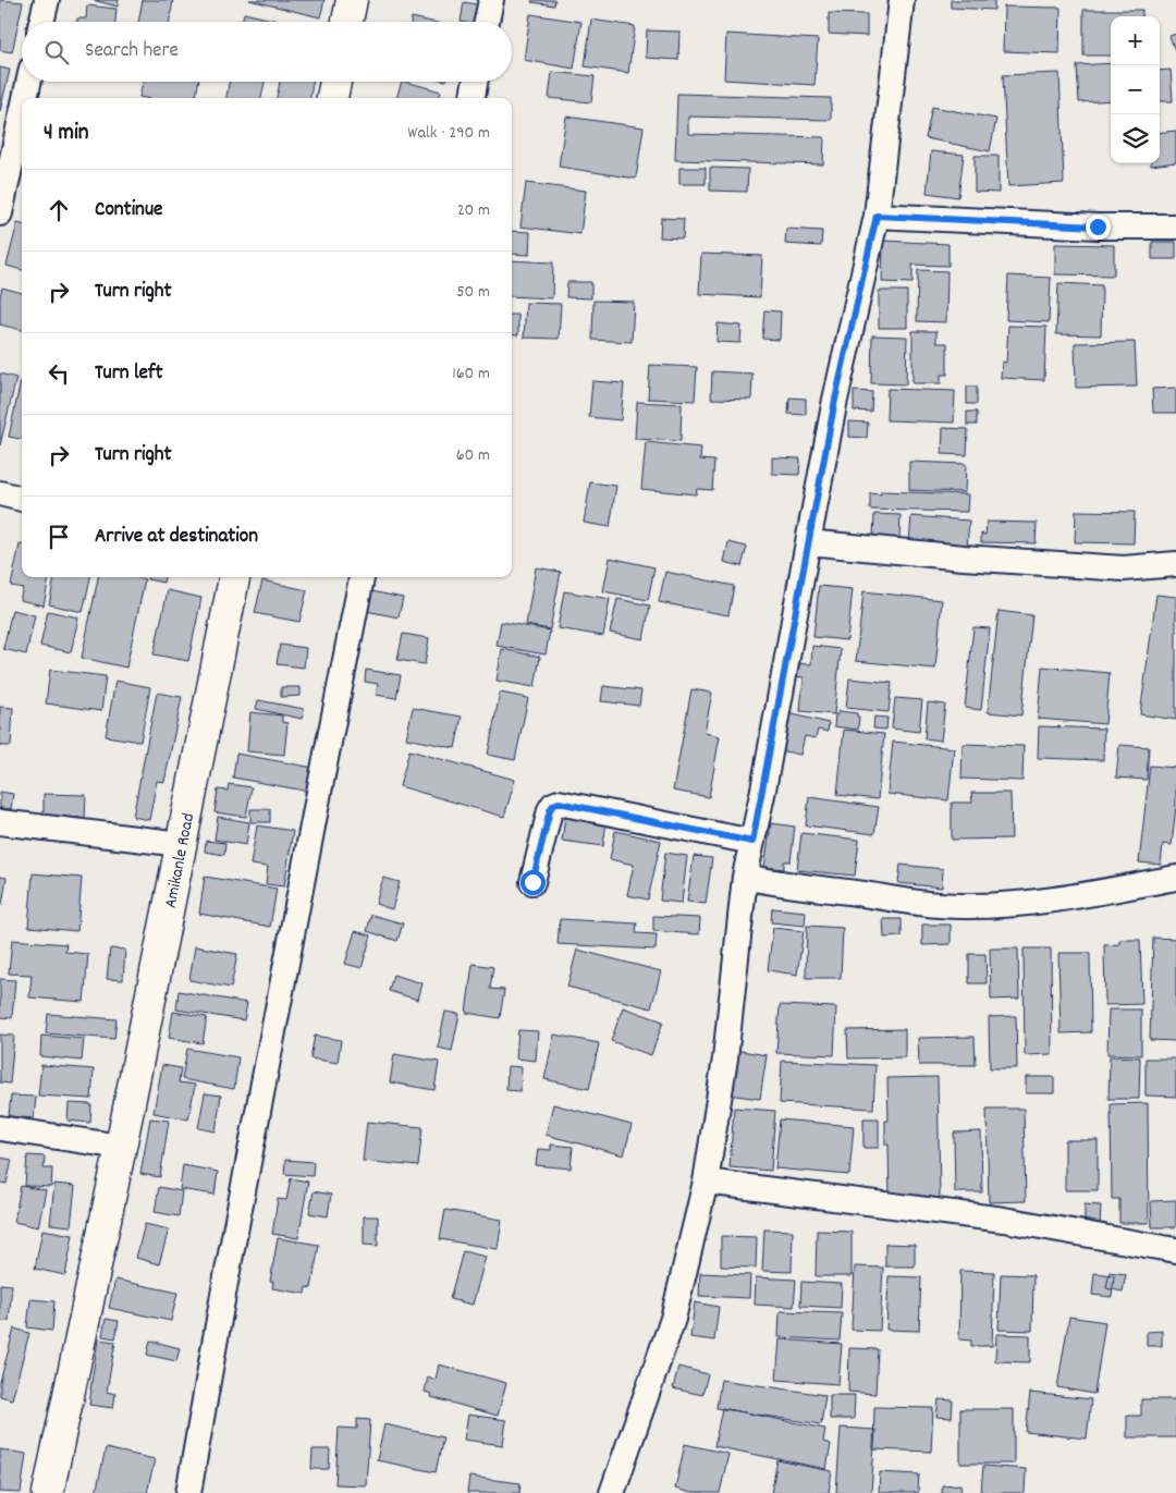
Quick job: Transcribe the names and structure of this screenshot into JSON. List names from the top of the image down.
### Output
{
  "streets": {
    "street": ["Amikanle Road"]
  },
  "page": {
    "map_buttons": ["+", "−"],
    "search": "Search here",
    "heading": ["4 min", "Walk · 290 m"],
    "list": [
      ["Continue", "20 m"],
      ["Turn right", "50 m"],
      ["Turn left", "160 m"],
      ["Turn right", "60 m"],
      "Arrive at destination"
    ]
  }
}
